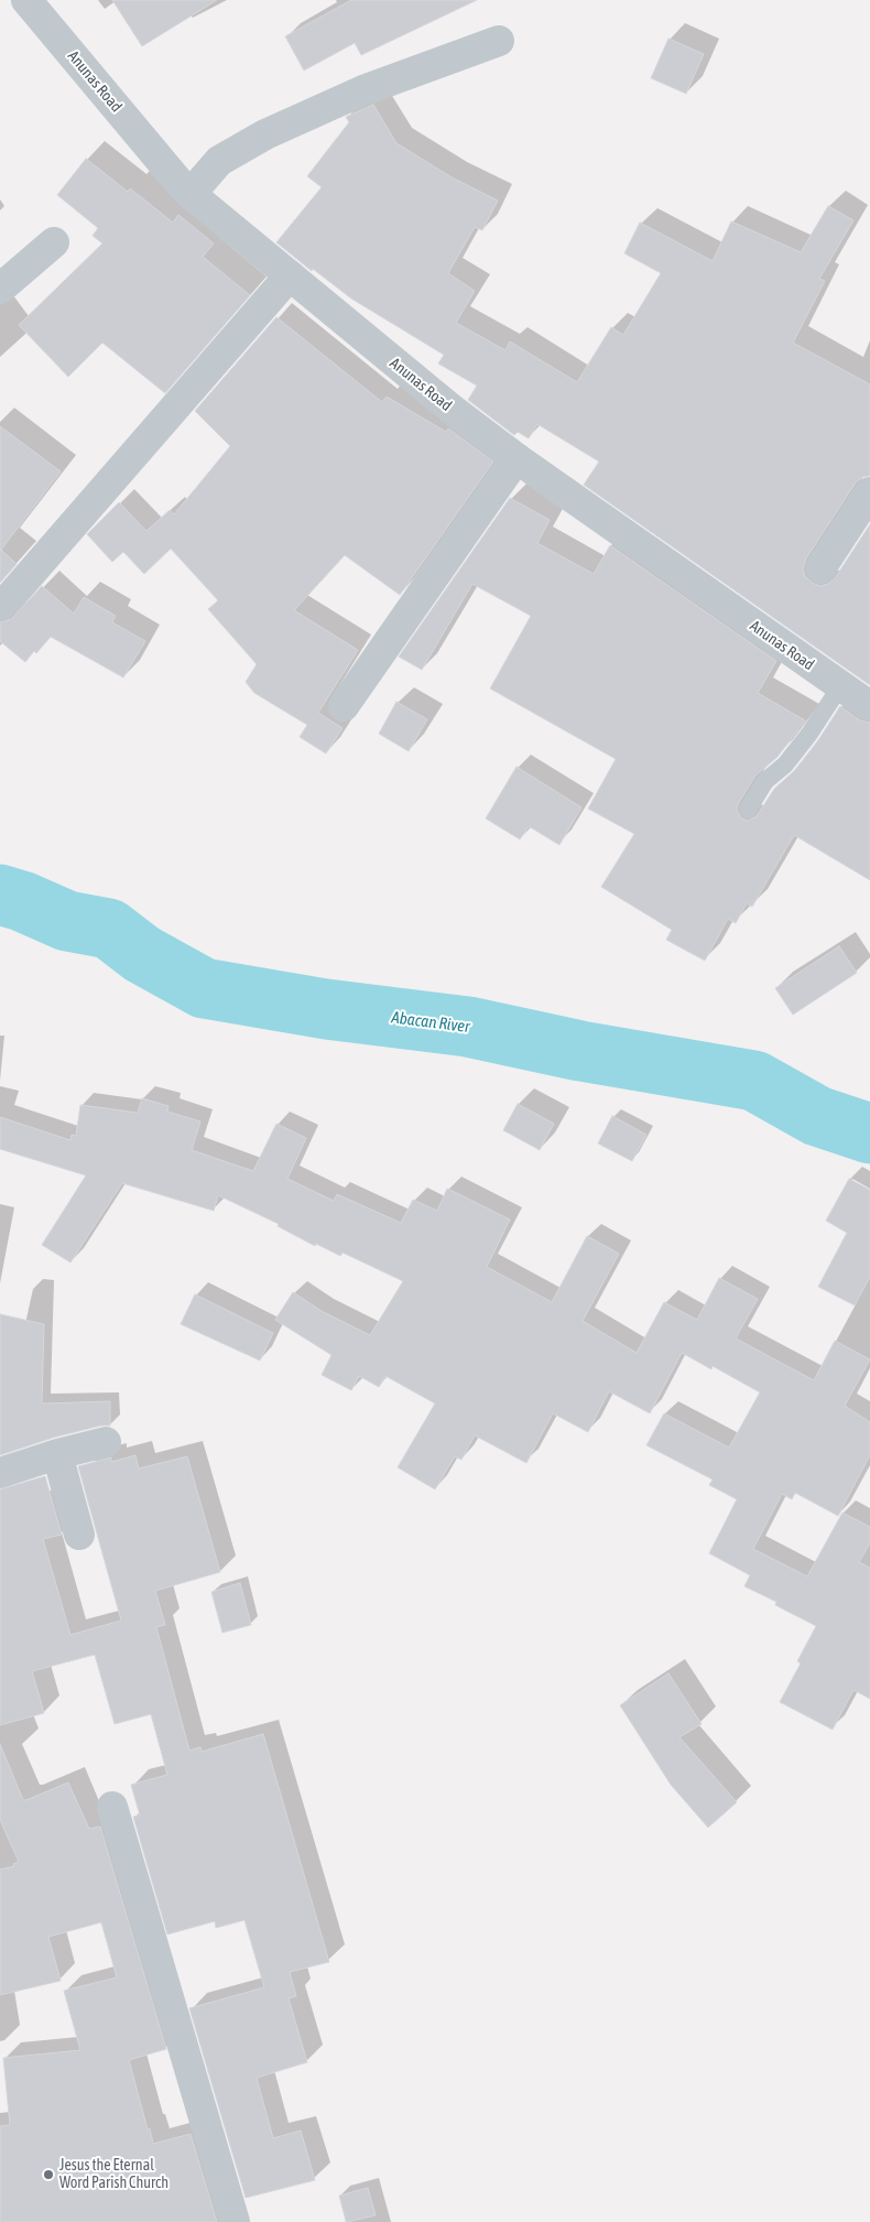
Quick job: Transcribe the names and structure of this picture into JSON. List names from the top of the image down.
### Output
{
  "streets": {
    "street": ["Anunas Road"]
  },
  "water": ["Abacan River"],
  "places": ["Jesus the Eternal Word Parish Church"]
}
